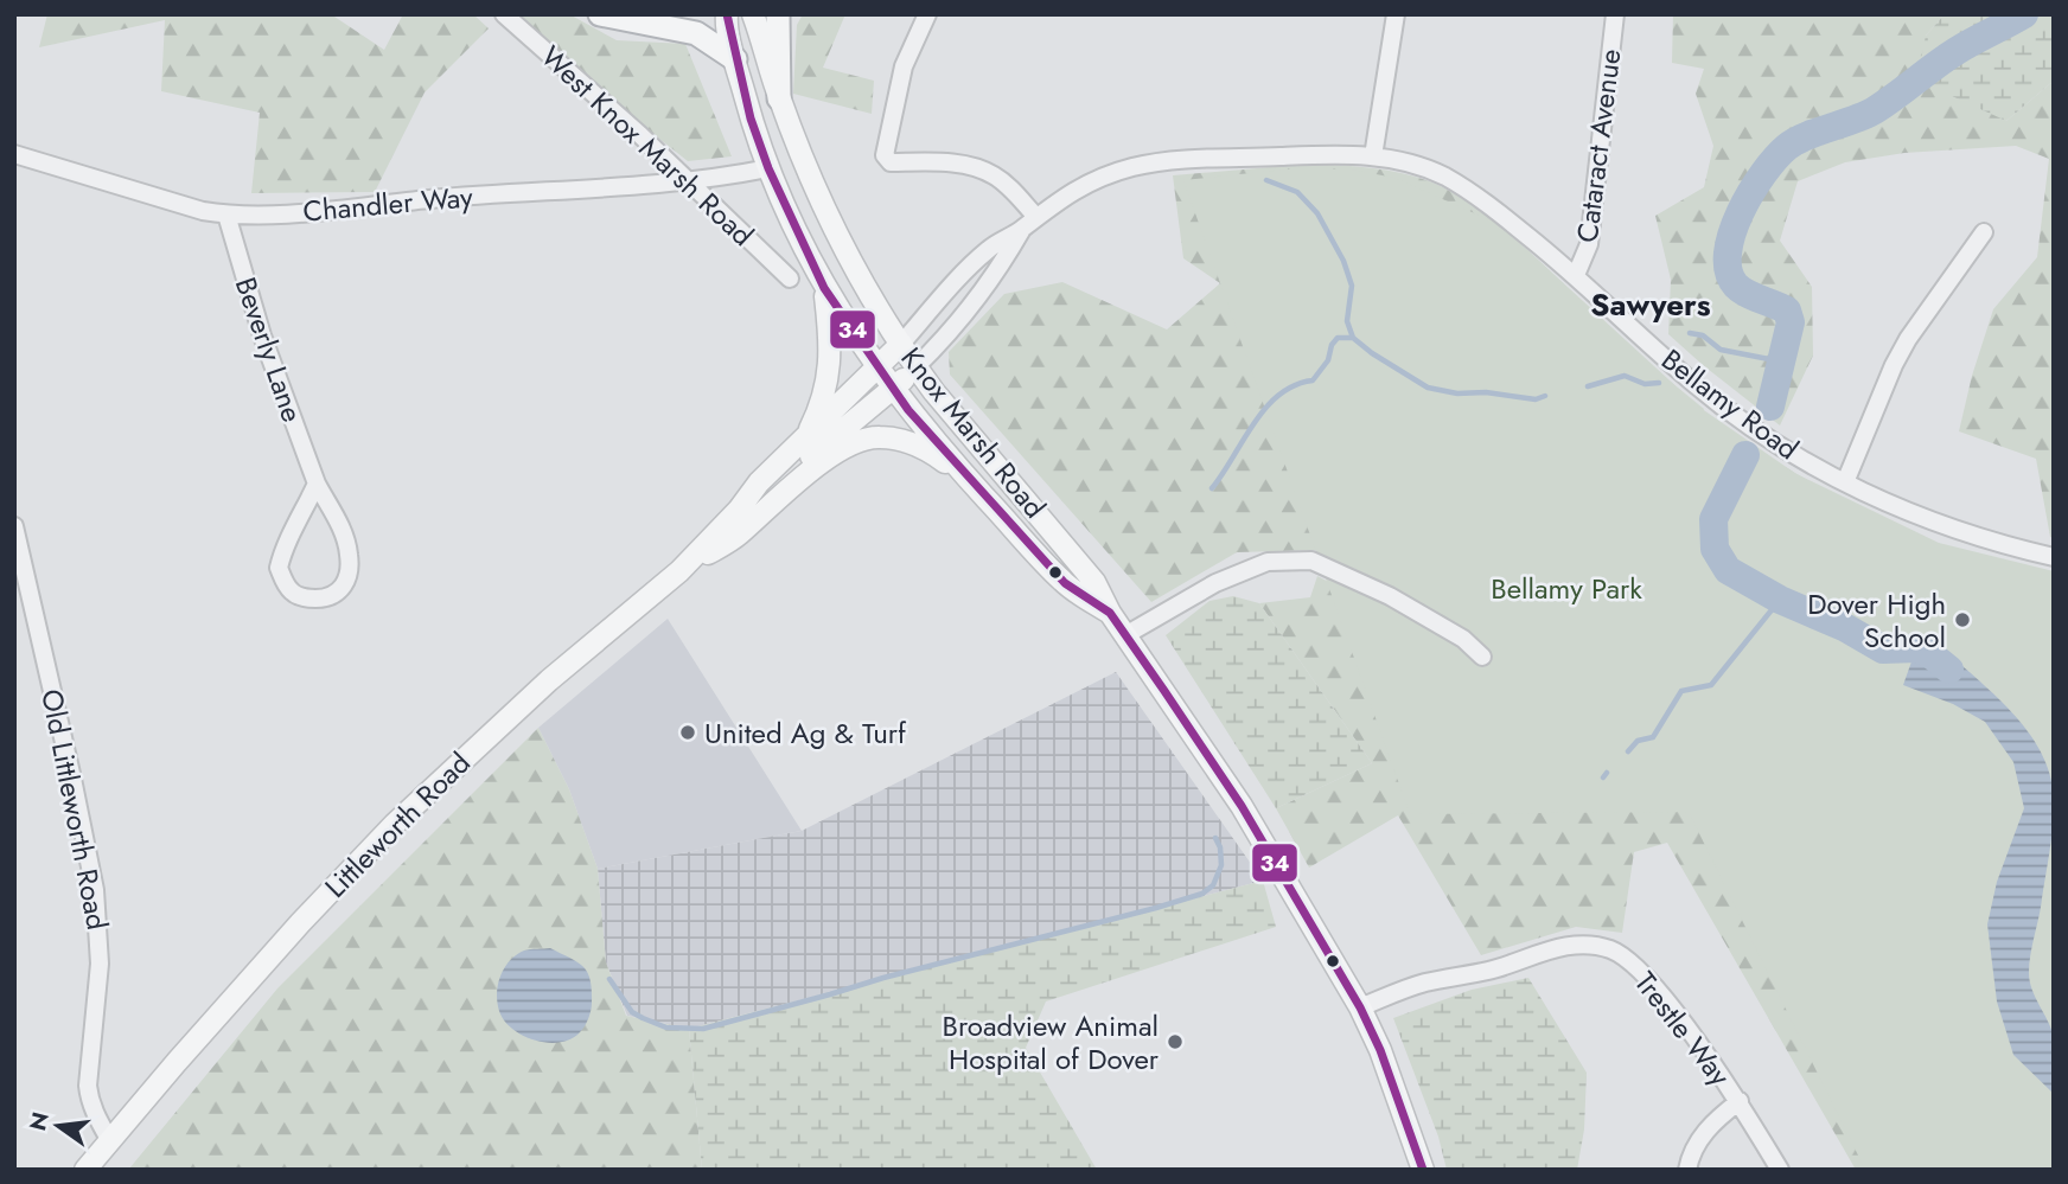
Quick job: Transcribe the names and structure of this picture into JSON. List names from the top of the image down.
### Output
{
  "streets": {
    "main road": ["Knox Marsh Road", "Littleworth Road"],
    "street": [
      "West Knox Marsh Road",
      "Cataract Avenue",
      "Chandler Way",
      "Beverly Lane",
      "Bellamy Road",
      "Old Littleworth Road",
      "Trestle Way"
    ]
  },
  "crossings": [
    ["West Knox Marsh Road", "Chandler Way"],
    ["Cataract Avenue", "Bellamy Road"],
    ["Chandler Way", "Beverly Lane"],
    ["Chandler Way", "Knox Marsh Road"],
    ["Bellamy Road", "Knox Marsh Road"],
    ["Bellamy Road", "Littleworth Road"],
    ["Knox Marsh Road", "Littleworth Road"],
    ["Knox Marsh Road", "Trestle Way"],
    ["Old Littleworth Road", "Littleworth Road"]
  ],
  "districts": ["Sawyers"],
  "parks": ["Bellamy Park"],
  "places": ["Dover High School", "United Ag & Turf", "Broadview Animal Hospital of Dover"],
  "lines": ["transit line 34"],
  "north": "left"
}
